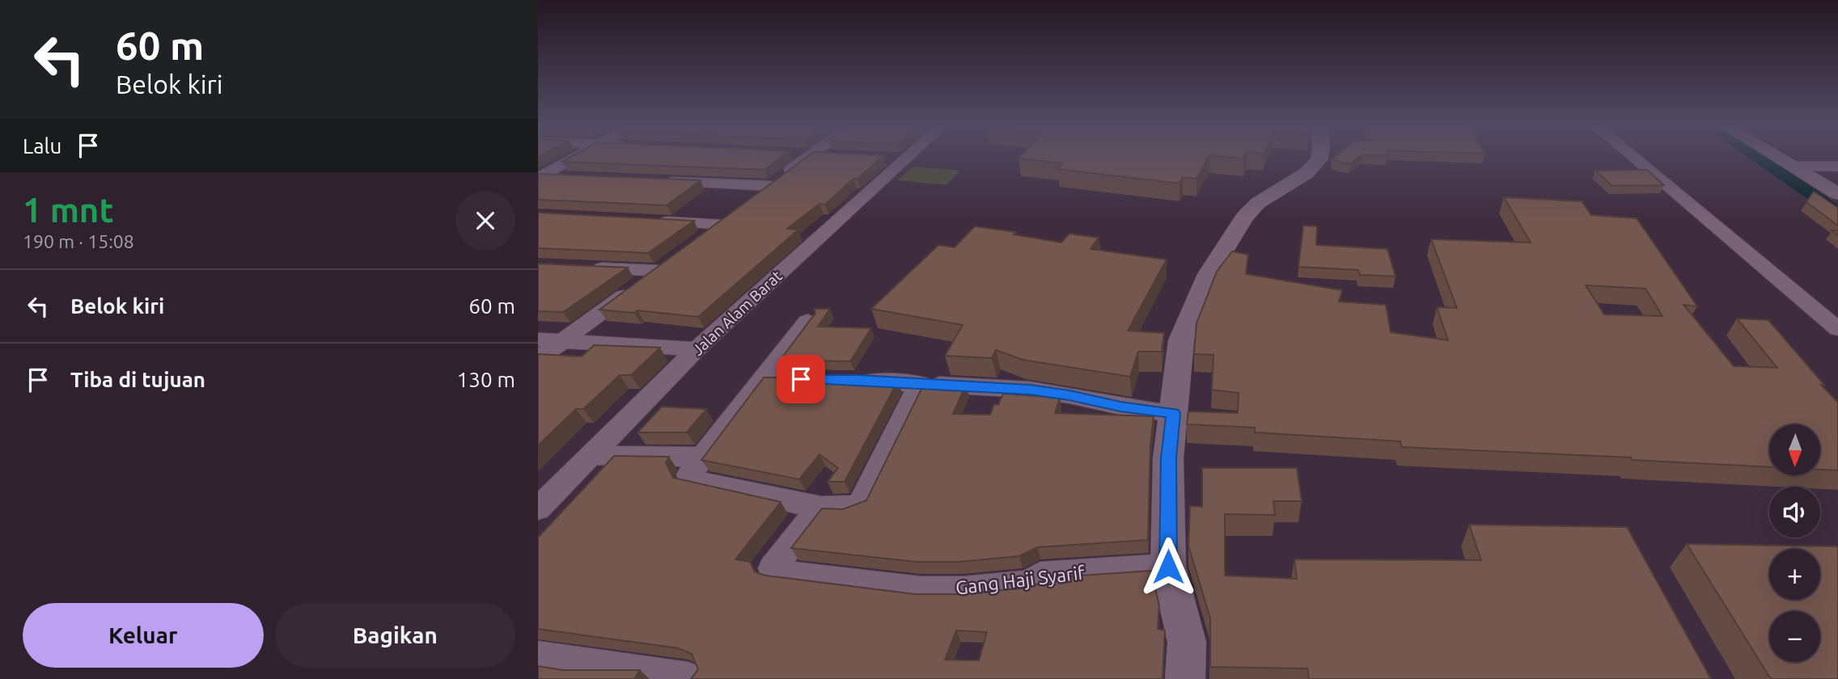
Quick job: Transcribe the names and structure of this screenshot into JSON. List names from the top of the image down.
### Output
{
  "streets": {
    "street": ["Jalan Alam Barat", "Gang Haji Syarif"]
  },
  "north": "bottom",
  "page": {
    "turn": ["60 m", "Belok kiri"],
    "then": "Lalu",
    "heading": ["1 mnt", "190 m · 15:08"],
    "list": [
      {
        "name": "Belok kiri",
        "value": "60 m"
      },
      {
        "name": "Tiba di tujuan",
        "value": "130 m"
      }
    ],
    "map_buttons": ["+", "−"],
    "buttons": ["Keluar", "Bagikan"]
  }
}
